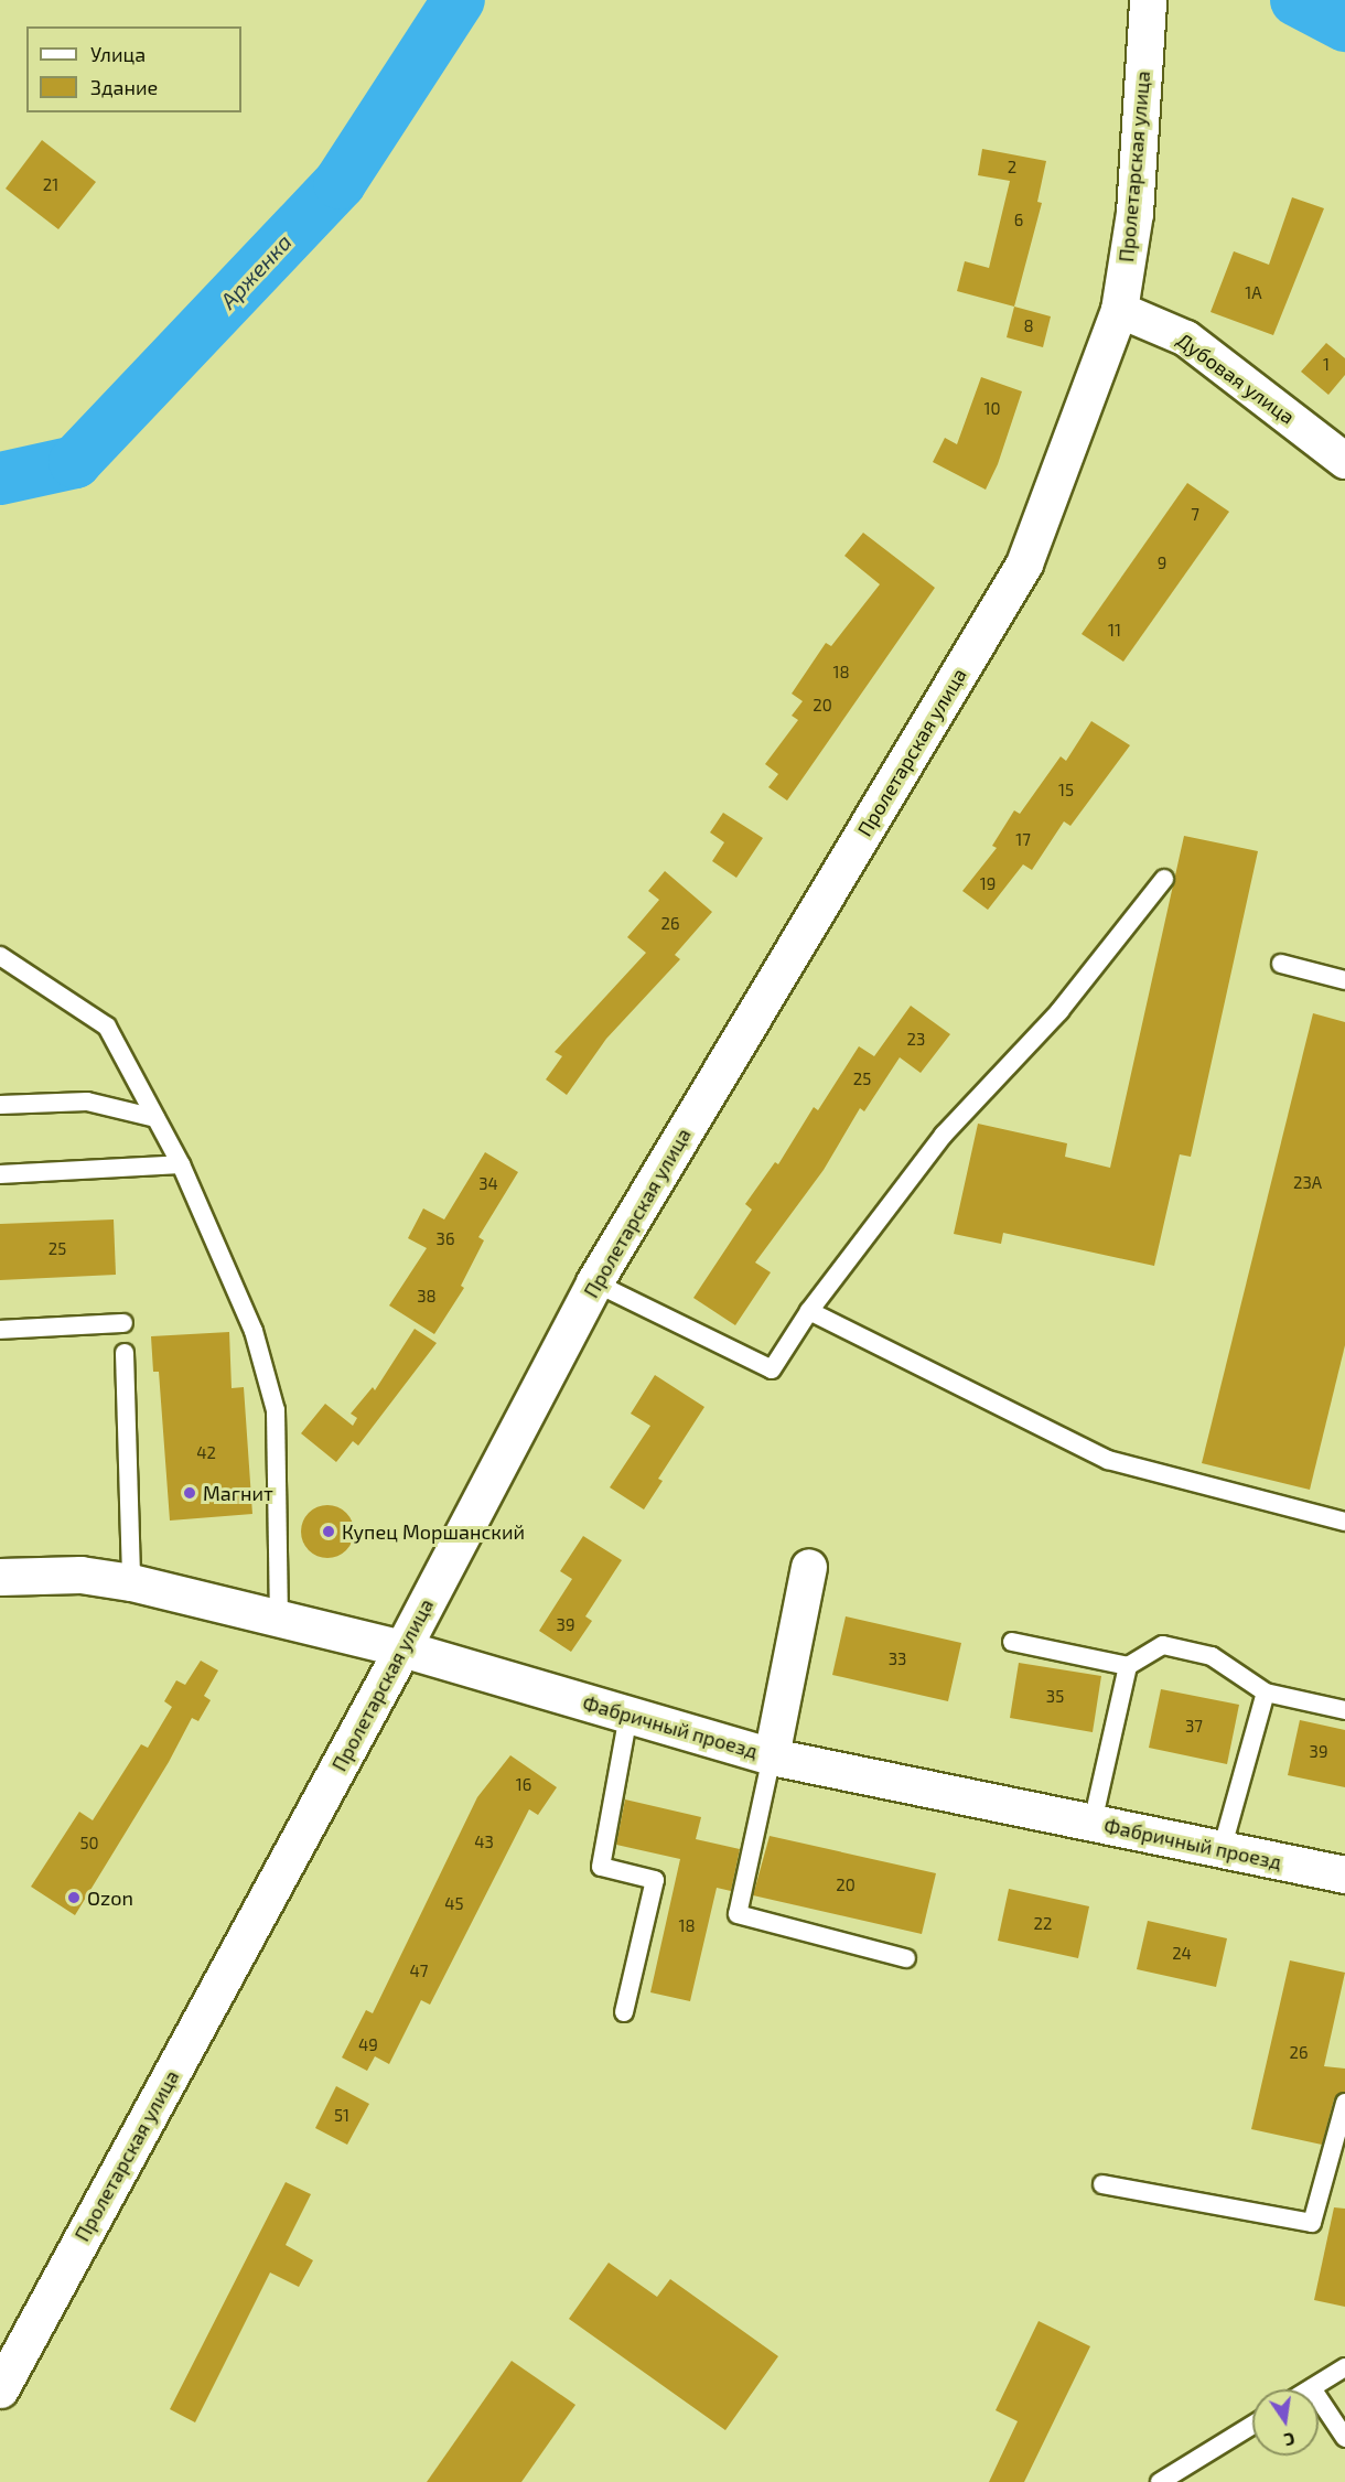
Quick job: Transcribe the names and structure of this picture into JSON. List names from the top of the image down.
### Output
{
  "streets": {
    "main road": ["Пролетарская улица", "Фабричный проезд"],
    "street": ["Дубовая улица"]
  },
  "crossings": [
    ["Пролетарская улица", "Дубовая улица"],
    ["Пролетарская улица", "Фабричный проезд"]
  ],
  "water": ["Арженка"],
  "places": ["Магнит", "Купец Моршанский", "Ozon"],
  "house_numbers": [
    "2",
    "21",
    "6",
    "1А",
    "8",
    "1",
    "10",
    "7",
    "9",
    "11",
    "18",
    "20",
    "15",
    "17",
    "19",
    "26",
    "23",
    "25",
    "23А",
    "34",
    "36",
    "25",
    "38",
    "42",
    "39",
    "33",
    "35",
    "37",
    "39",
    "16",
    "43",
    "50",
    "20",
    "45",
    "22",
    "18",
    "24",
    "47",
    "49",
    "26",
    "51"
  ],
  "legend": ["Улица", "Здание"],
  "north": "bottom"
}
